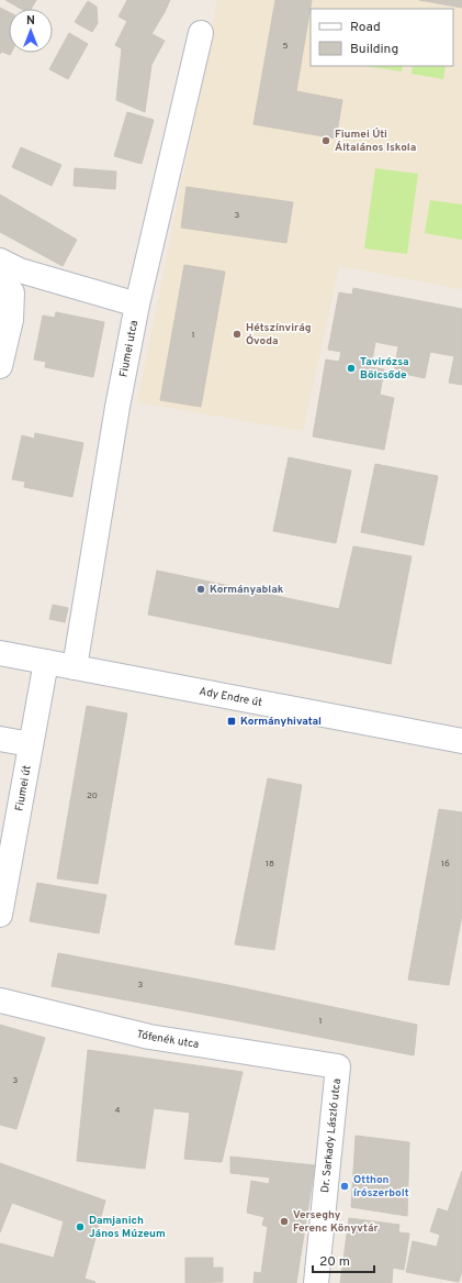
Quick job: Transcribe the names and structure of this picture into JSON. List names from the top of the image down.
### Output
{
  "streets": {
    "street": [
      "Fiumei utca",
      "Ady Endre út",
      "Fiumei út",
      "Tófenék utca",
      "Dr. Sarkady László utca"
    ]
  },
  "crossings": [
    ["Fiumei utca", "Ady Endre út"],
    ["Ady Endre út", "Fiumei út"],
    ["Tófenék utca", "Dr. Sarkady László utca"]
  ],
  "places": {
    "other": [
      "Fiumei Úti Általános Iskola",
      "Hétszínvirág Óvoda",
      "Tavirózsa Bölcsőde",
      "Kormányablak",
      "Otthon írószerbolt",
      "Verseghy Ferenc Könyvtár",
      "Damjanich János Múzeum"
    ],
    "transit": ["Kormányhivatal"]
  },
  "house_numbers": [
    "5",
    "3",
    "1",
    "20",
    "18",
    "16",
    "3",
    "1",
    "3",
    "4"
  ],
  "legend": ["Road", "Building"],
  "scale_bar": "20 m",
  "north": "top"
}
